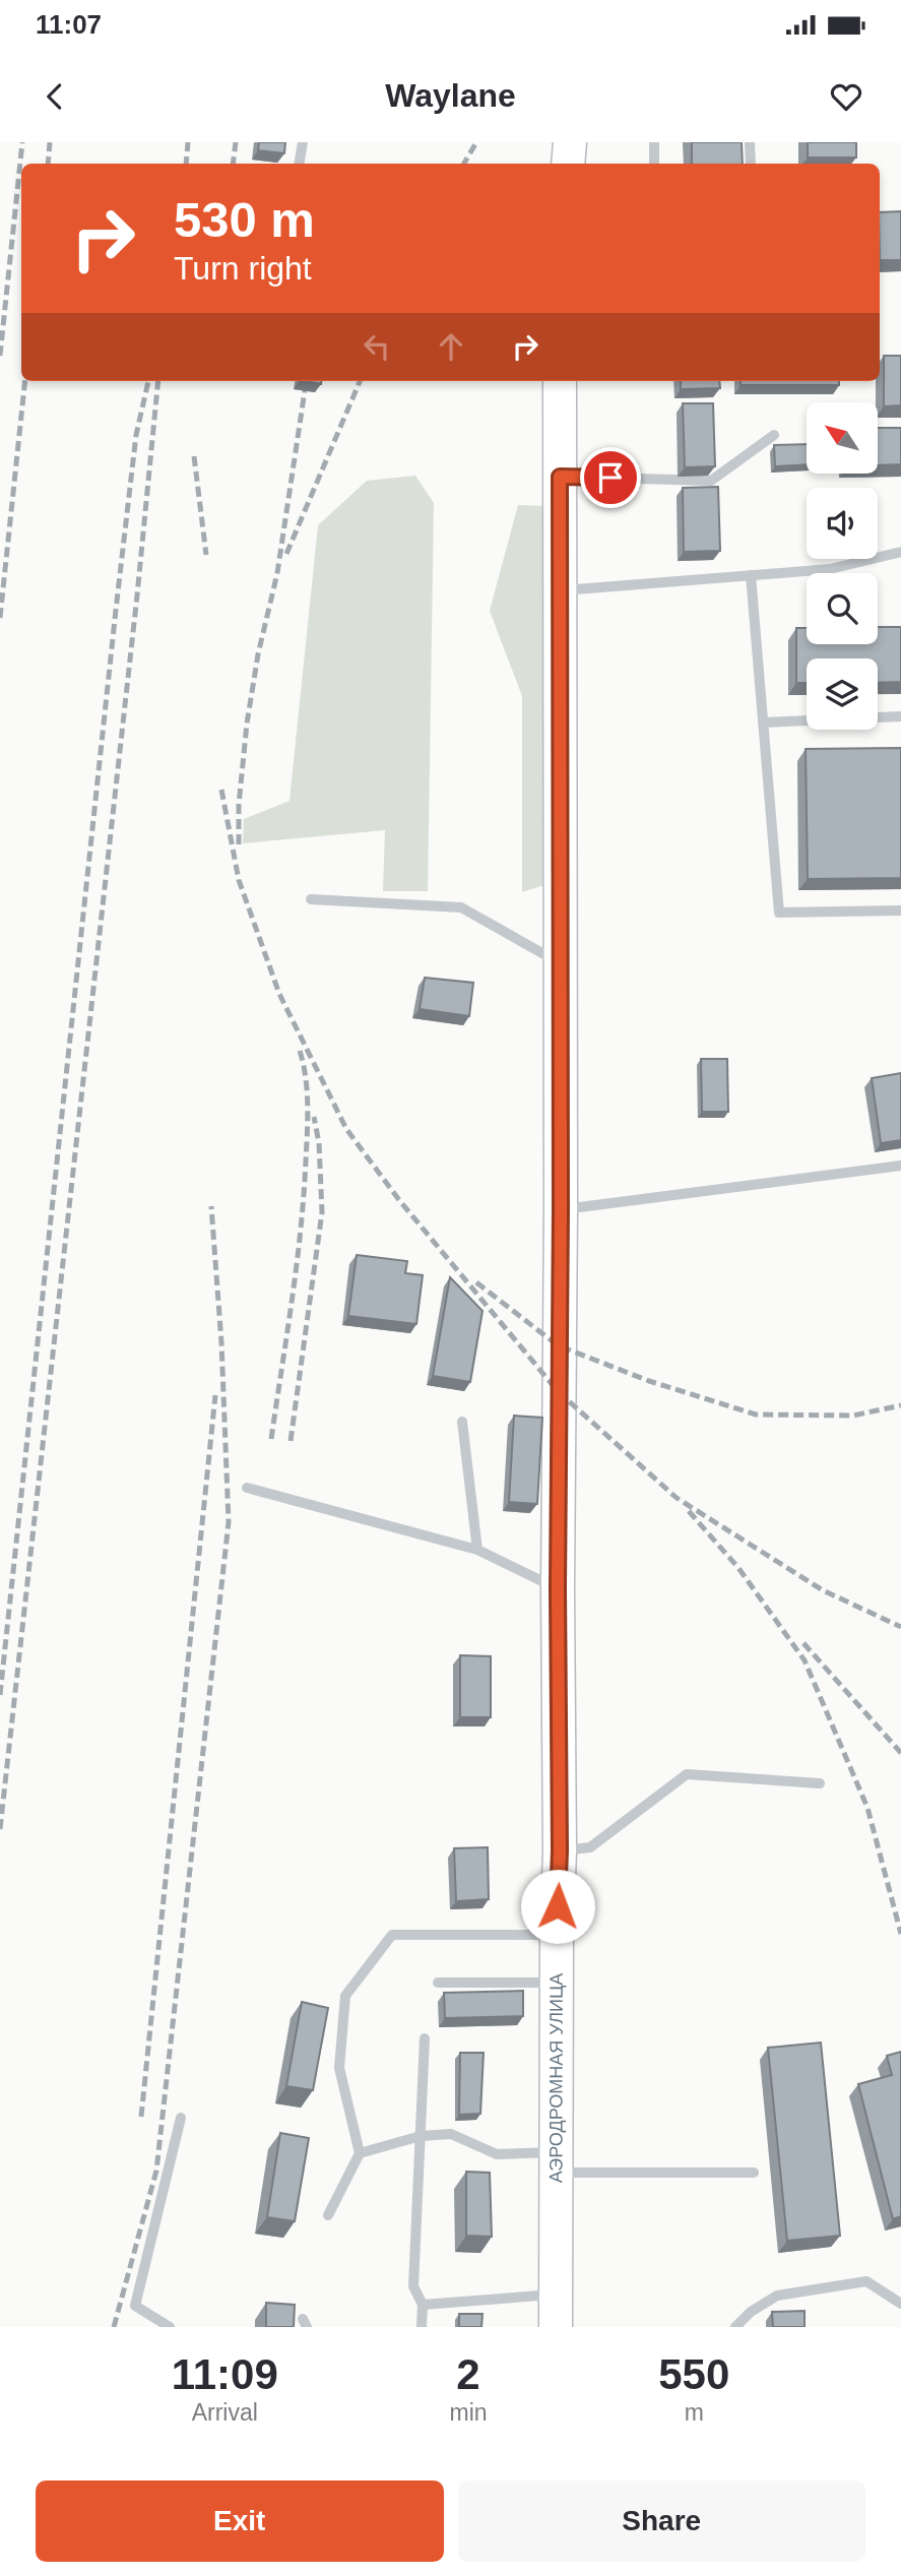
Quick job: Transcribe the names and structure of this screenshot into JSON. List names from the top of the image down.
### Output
{
  "streets": {
    "main road": ["АЭРОДРОМНАЯ УЛИЦА"]
  },
  "north": "top left",
  "page": {
    "status": "11:07",
    "header": "Waylane",
    "turn": ["530 m", "Turn right"],
    "eta": [
      "11:09",
      "Arrival",
      "2",
      "min",
      "550",
      "m"
    ],
    "buttons": ["Exit", "Share"]
  }
}
